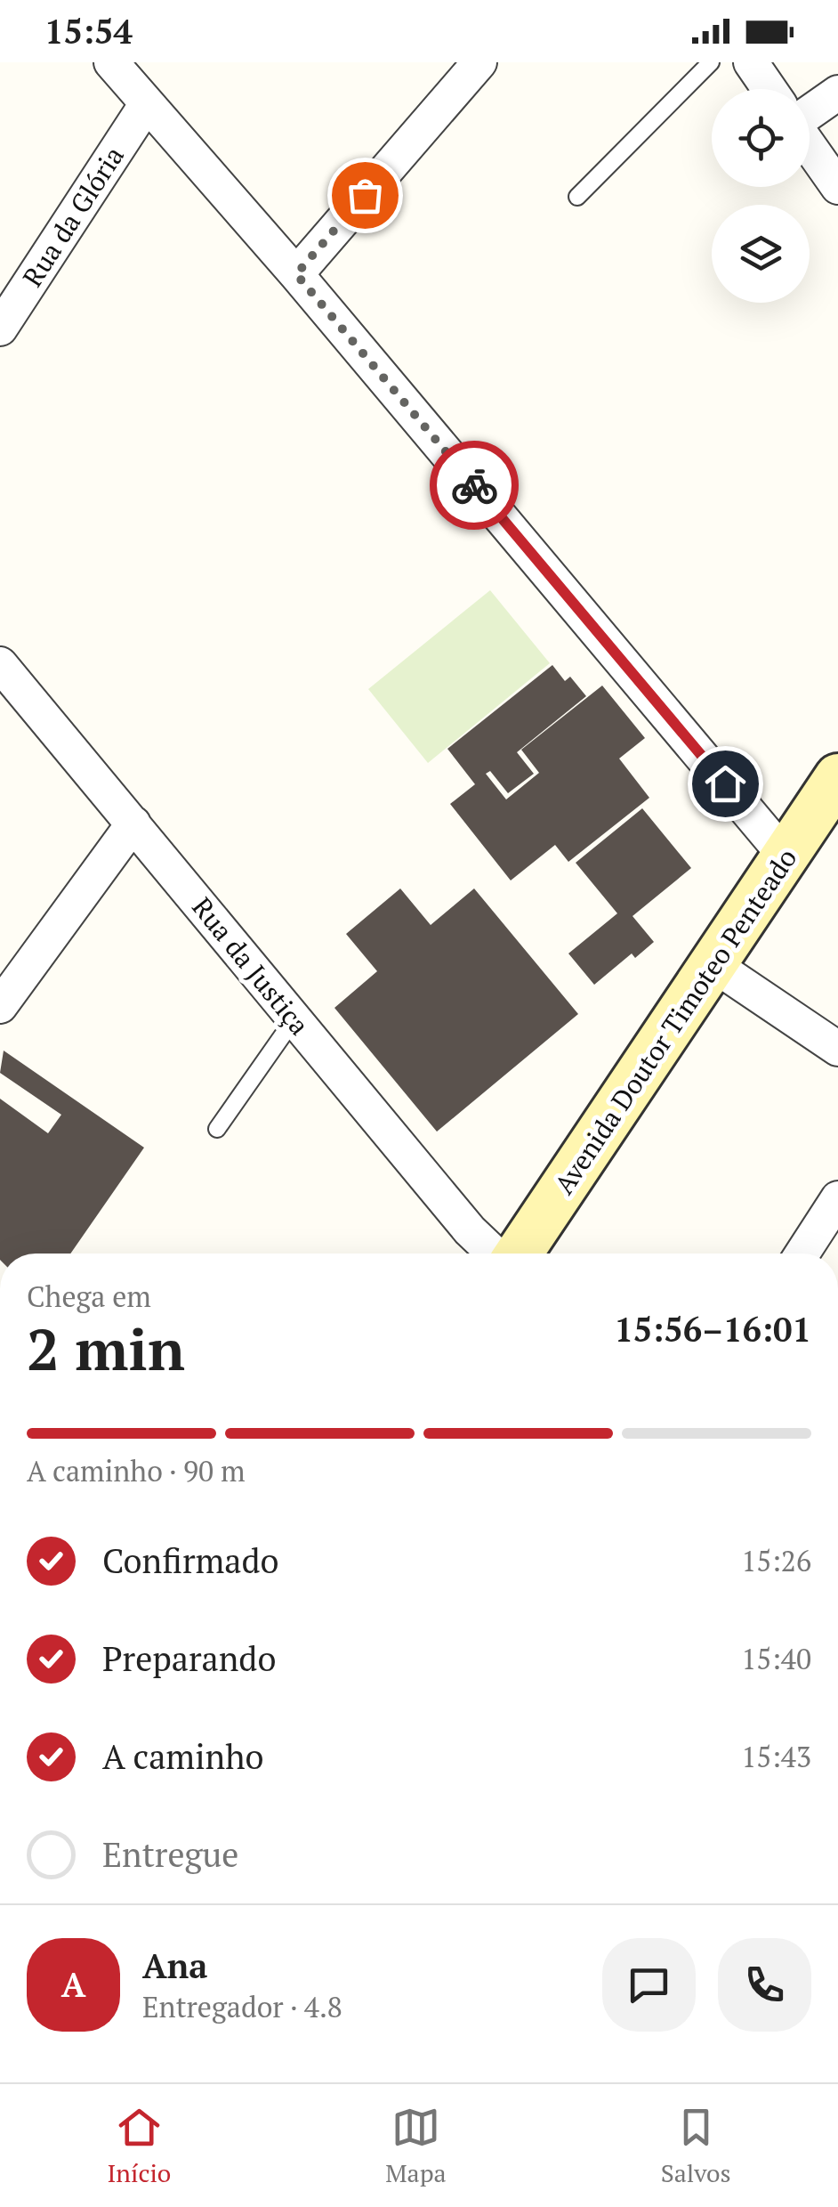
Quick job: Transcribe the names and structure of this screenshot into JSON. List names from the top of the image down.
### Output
{
  "streets": {
    "main road": ["Avenida Doutor Timoteo Penteado"],
    "street": ["Rua da Glória", "Rua da Justiça"]
  },
  "page": {
    "status": "15:54",
    "heading": ["2 min", "Chega em", "15:56–16:01"],
    "panel": ["Ana", "Entregador · 4.8"],
    "bar": "A caminho · 90 m",
    "list": [
      ["Confirmado", "15:26"],
      ["Preparando", "15:40"],
      ["A caminho", "15:43"],
      "Entregue"
    ],
    "round": "A",
    "tabs": ["Início", "Mapa", "Salvos"]
  }
}
